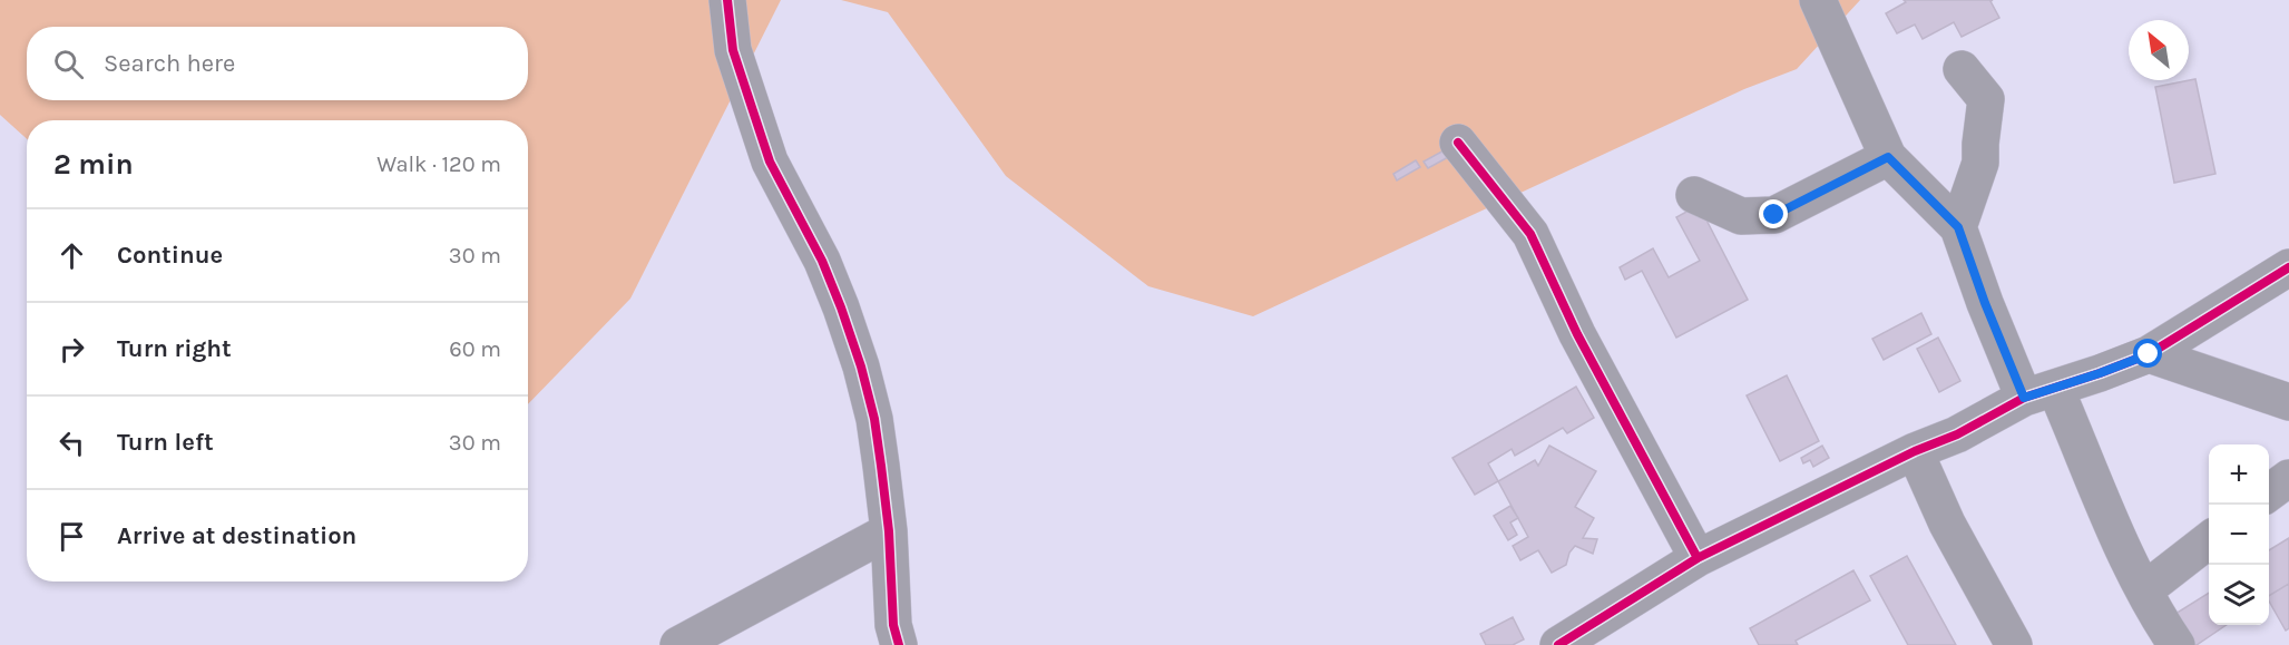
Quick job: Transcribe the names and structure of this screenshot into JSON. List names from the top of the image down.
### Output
{
  "north": "top left",
  "page": {
    "search": "Search here",
    "heading": ["2 min", "Walk · 120 m"],
    "list": [
      ["Continue", "30 m"],
      ["Turn right", "60 m"],
      ["Turn left", "30 m"],
      "Arrive at destination"
    ],
    "map_buttons": ["+", "−"]
  }
}
